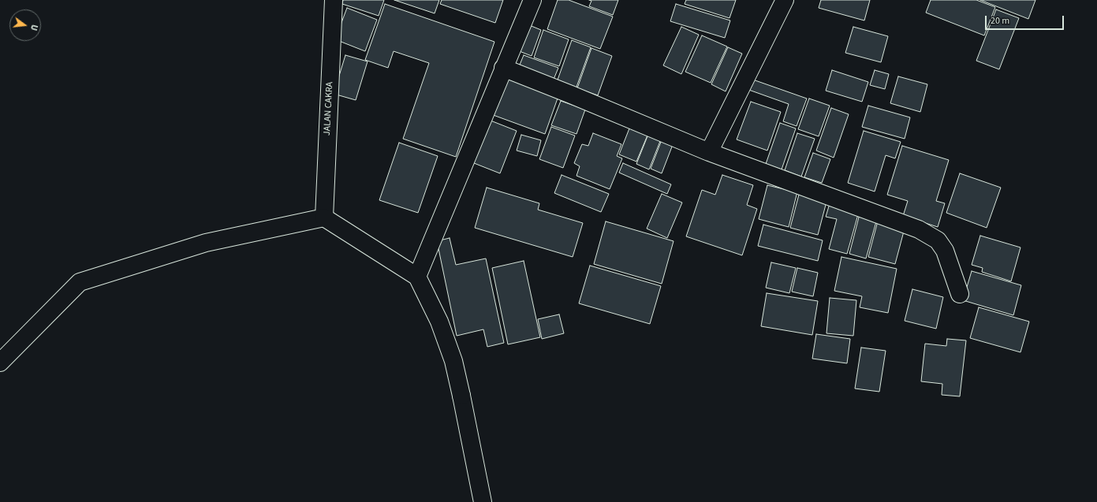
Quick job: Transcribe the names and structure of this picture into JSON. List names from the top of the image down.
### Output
{
  "streets": {
    "street": ["JALAN CAKRA"]
  },
  "scale_bar": "20 m",
  "north": "right"
}
